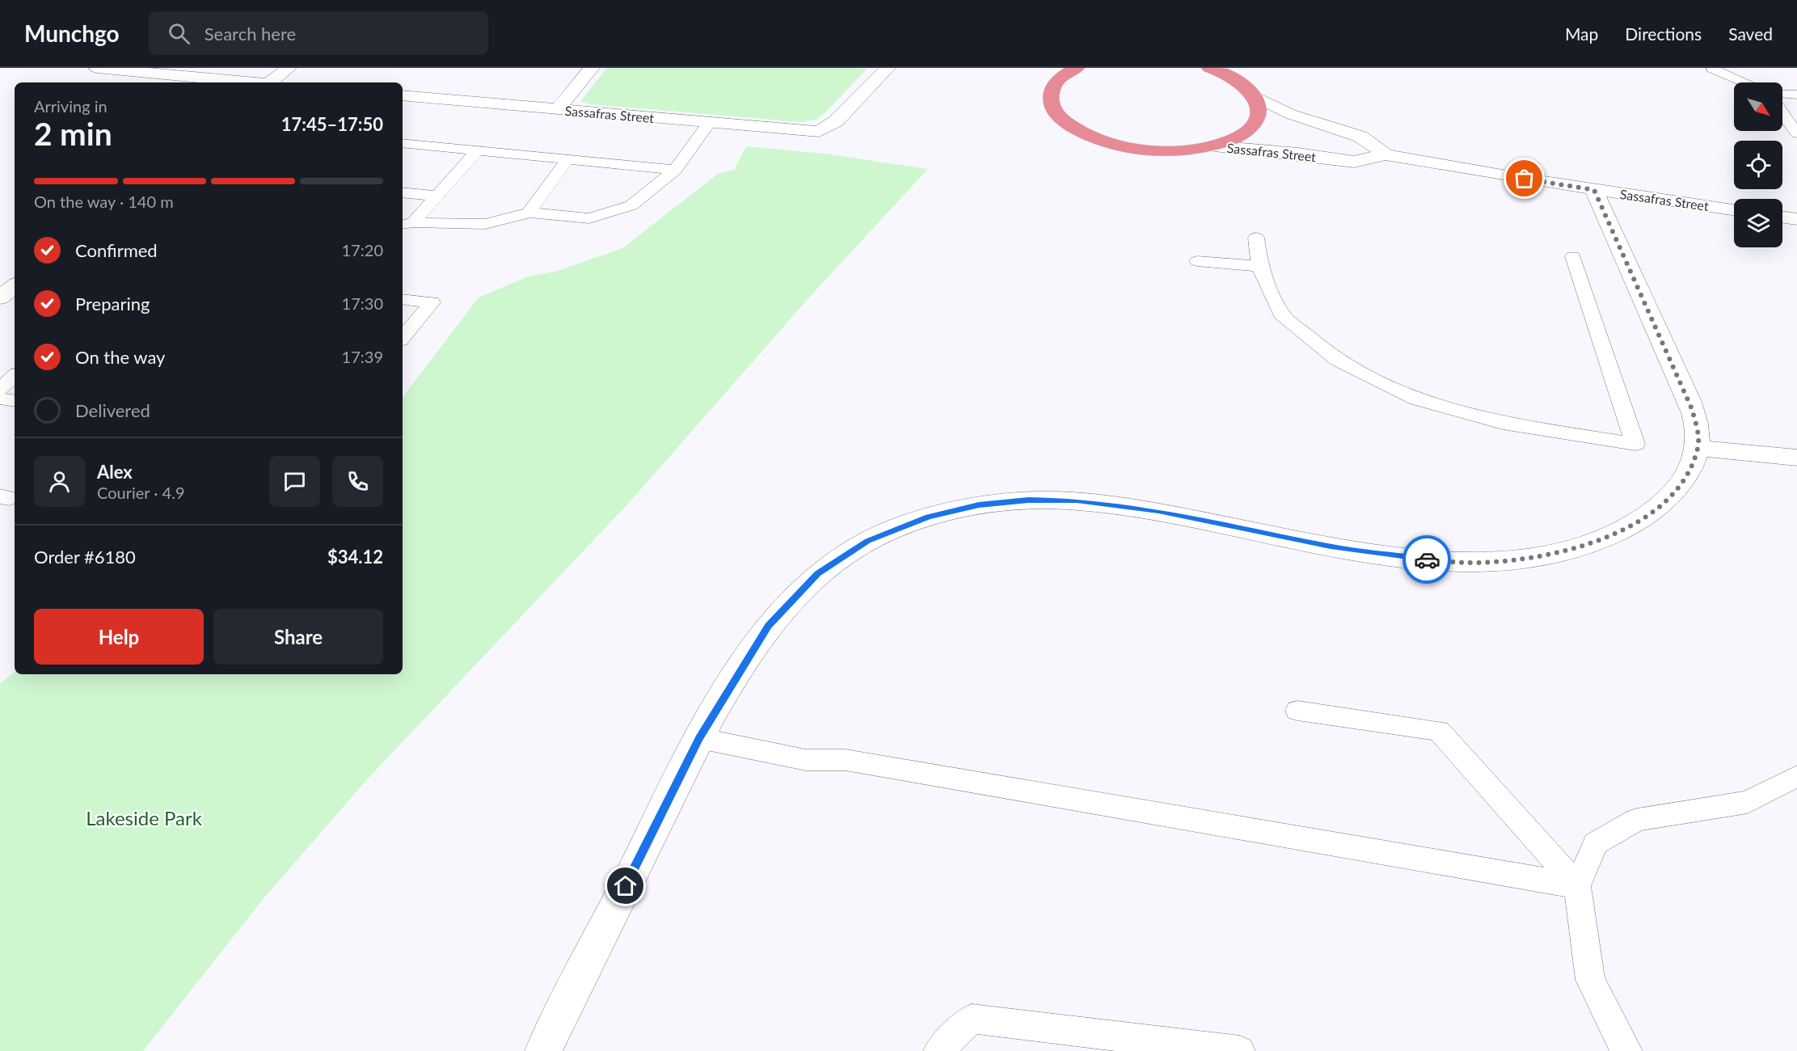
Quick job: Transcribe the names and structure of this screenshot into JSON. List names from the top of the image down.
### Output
{
  "streets": {
    "street": ["Sassafras Street"]
  },
  "parks": ["Lakeside Park"],
  "north": "bottom right",
  "page": {
    "header": "Munchgo",
    "search": "Search here",
    "nav": ["Map", "Directions", "Saved"],
    "heading": ["2 min", "Arriving in", "17:45–17:50"],
    "panel": [
      "Alex",
      "Courier · 4.9",
      "Order #6180",
      "$34.12"
    ],
    "bar": "On the way · 140 m",
    "list": [
      ["Confirmed", "17:20"],
      ["Preparing", "17:30"],
      ["On the way", "17:39"],
      "Delivered"
    ],
    "buttons": ["Help", "Share"]
  }
}
